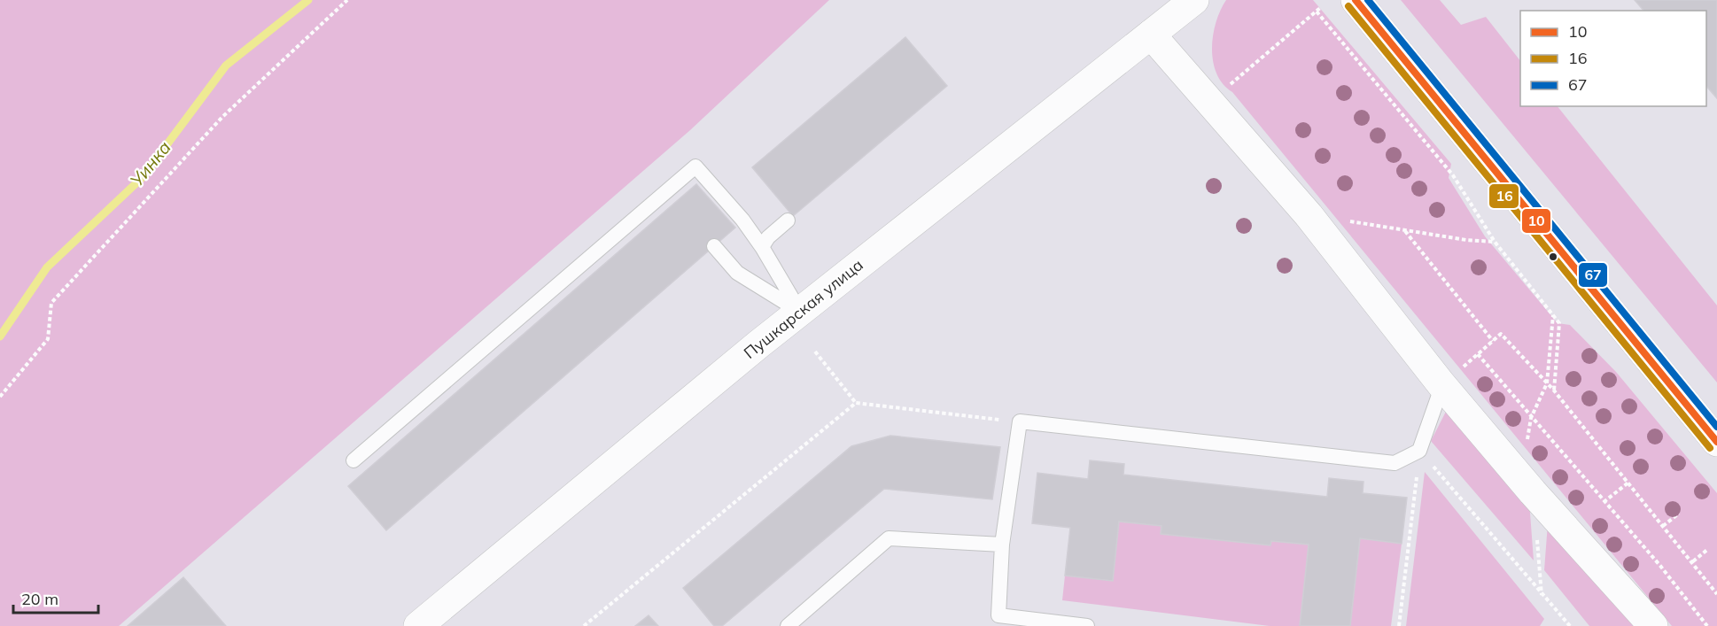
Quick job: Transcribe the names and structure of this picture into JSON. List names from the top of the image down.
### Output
{
  "streets": {
    "street": ["Пушкарская улица"]
  },
  "water": ["Уинка"],
  "lines": ["transit line 10", "transit line 67", "transit line 16"],
  "legend": ["10", "16", "67"],
  "scale_bar": "20 m"
}
